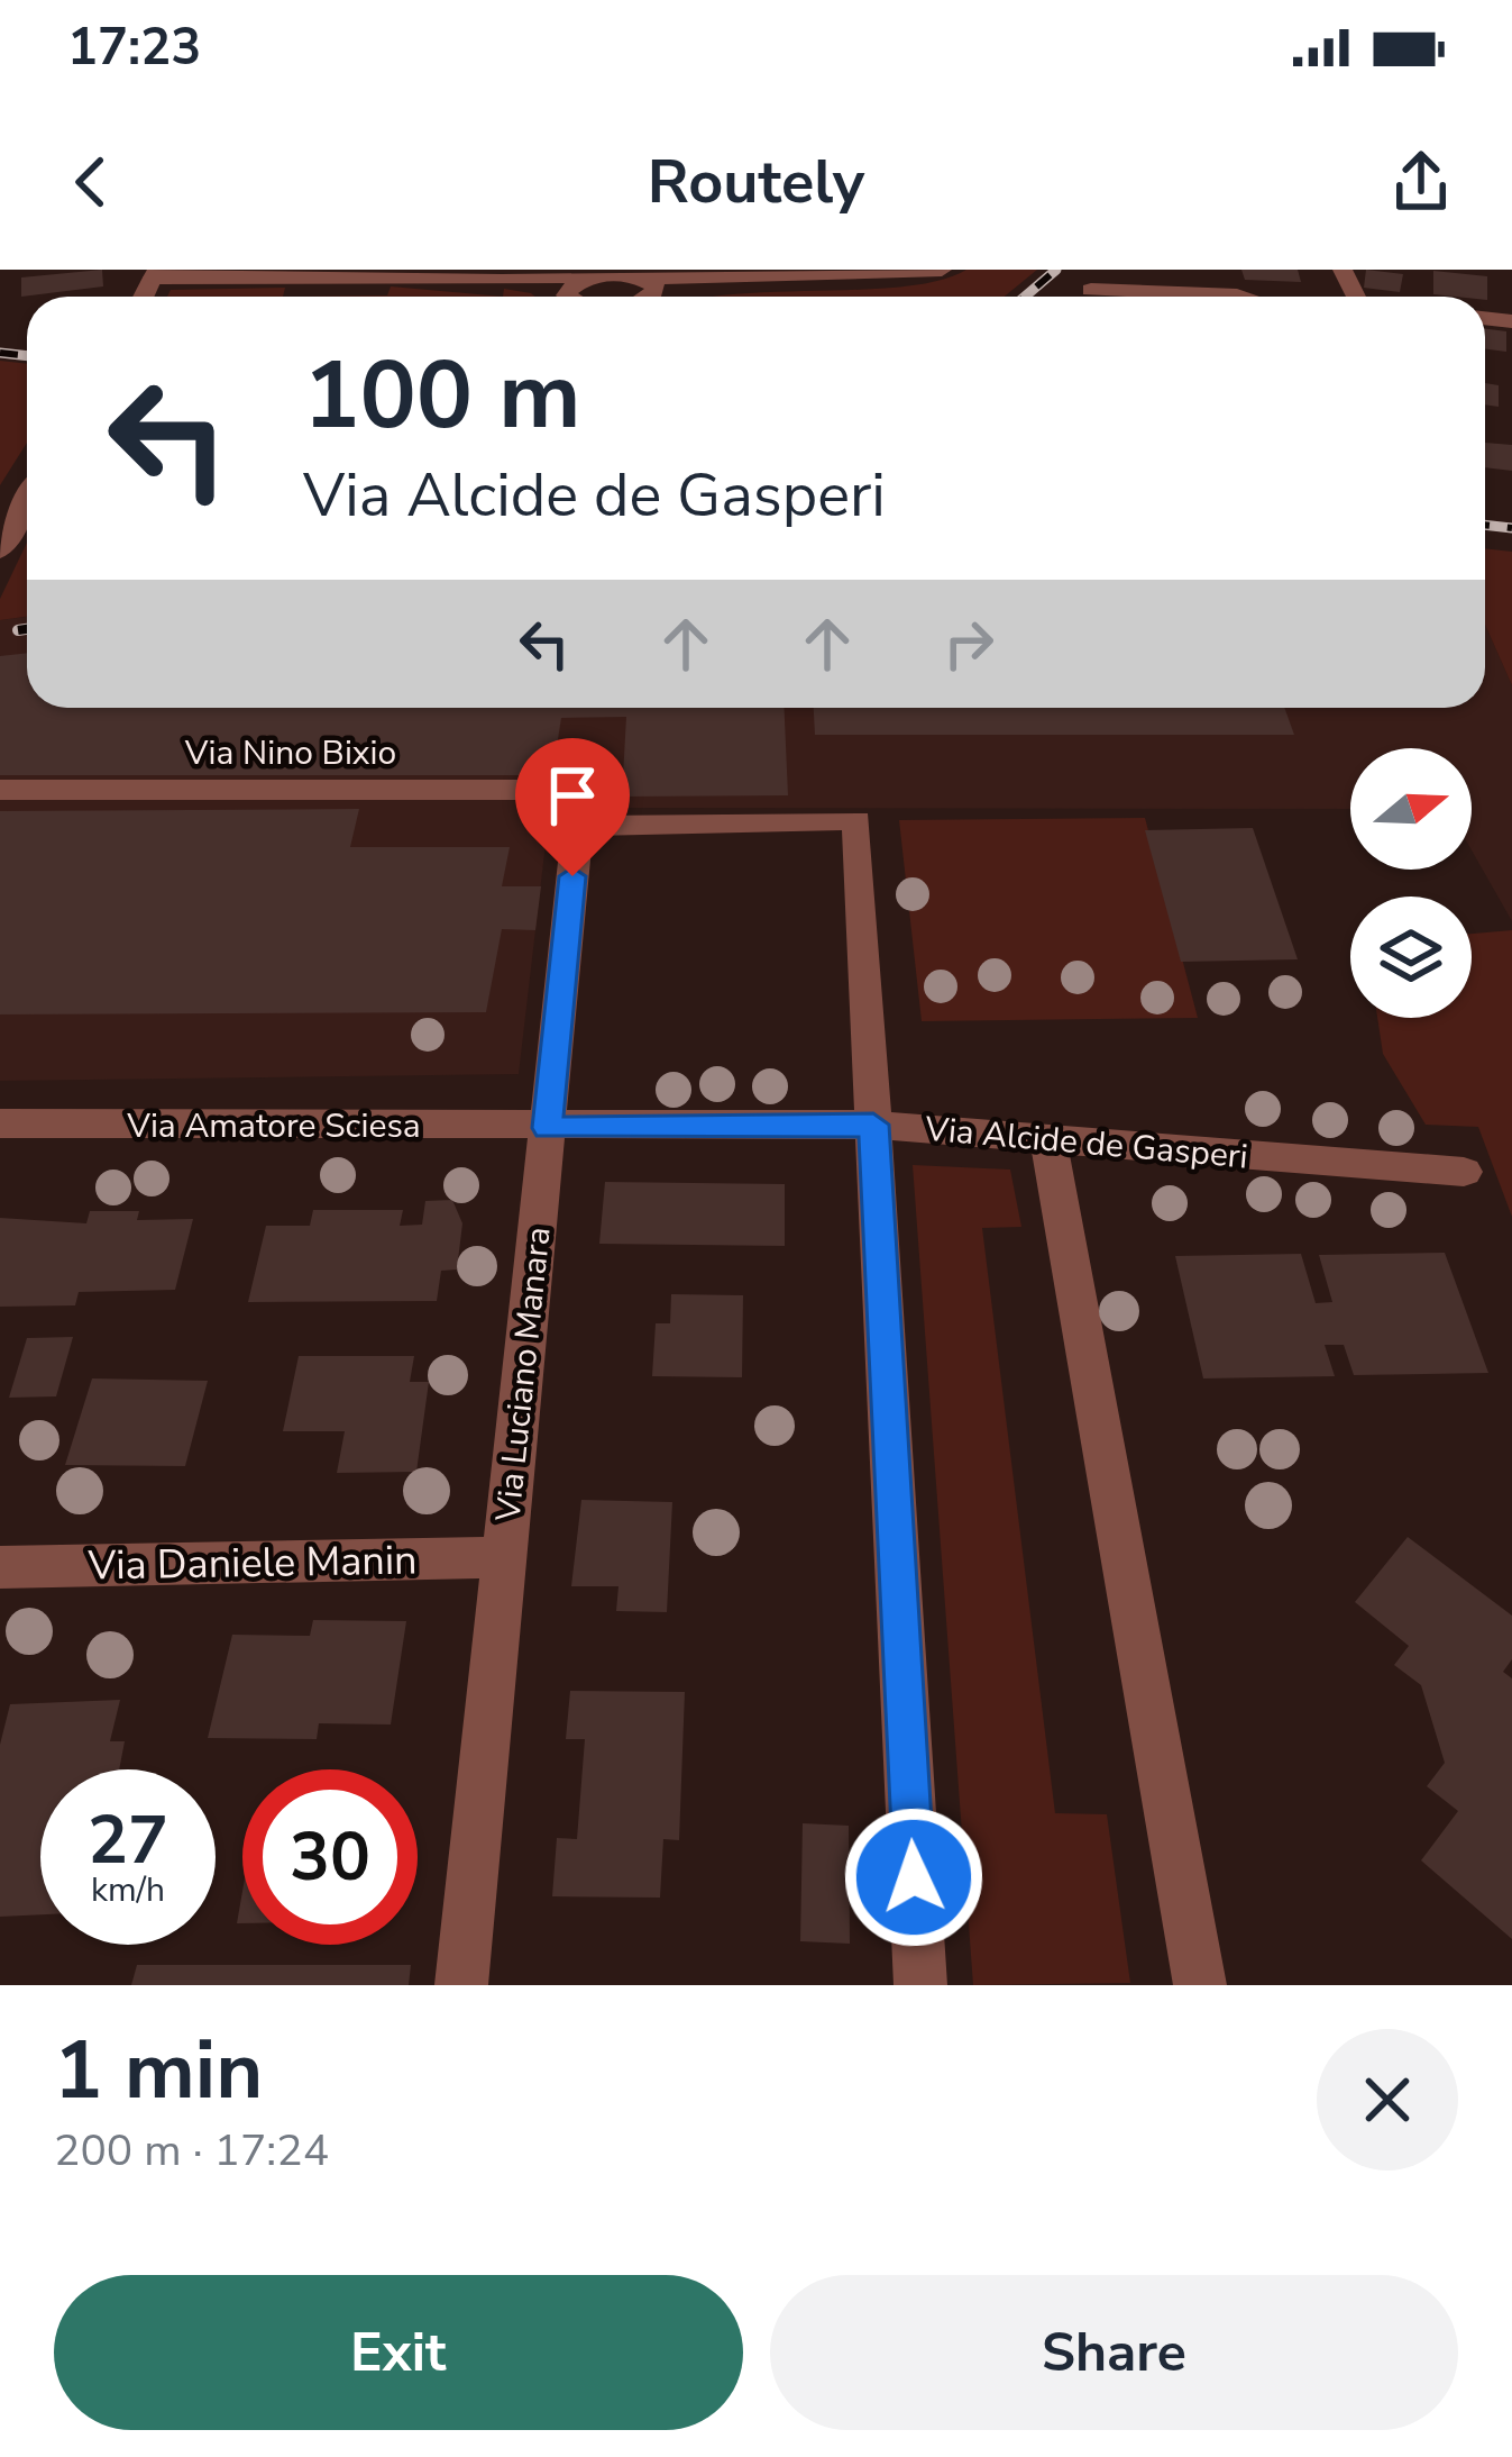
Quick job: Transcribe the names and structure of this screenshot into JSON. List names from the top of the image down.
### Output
{
  "streets": {
    "street": [
      "Via Nino Bixio",
      "Via Amatore Sciesa",
      "Via Alcide de Gasperi",
      "Via Luciano Manara",
      "Via Daniele Manin"
    ]
  },
  "crossings": [
    ["Via Nino Bixio", "Via Alcide de Gasperi"],
    ["Via Nino Bixio", "Via Luciano Manara"],
    ["Via Amatore Sciesa", "Via Alcide de Gasperi"],
    ["Via Amatore Sciesa", "Via Luciano Manara"],
    ["Via Alcide de Gasperi", "Via Luciano Manara"],
    ["Via Luciano Manara", "Via Daniele Manin"]
  ],
  "north": "right",
  "page": {
    "status": "17:23",
    "header": "Routely",
    "turn": ["100 m", "Via Alcide de Gasperi"],
    "speed": "27 km/h",
    "limit": "30",
    "heading": ["1 min", "200 m · 17:24"],
    "buttons": ["Exit", "Share"]
  }
}
